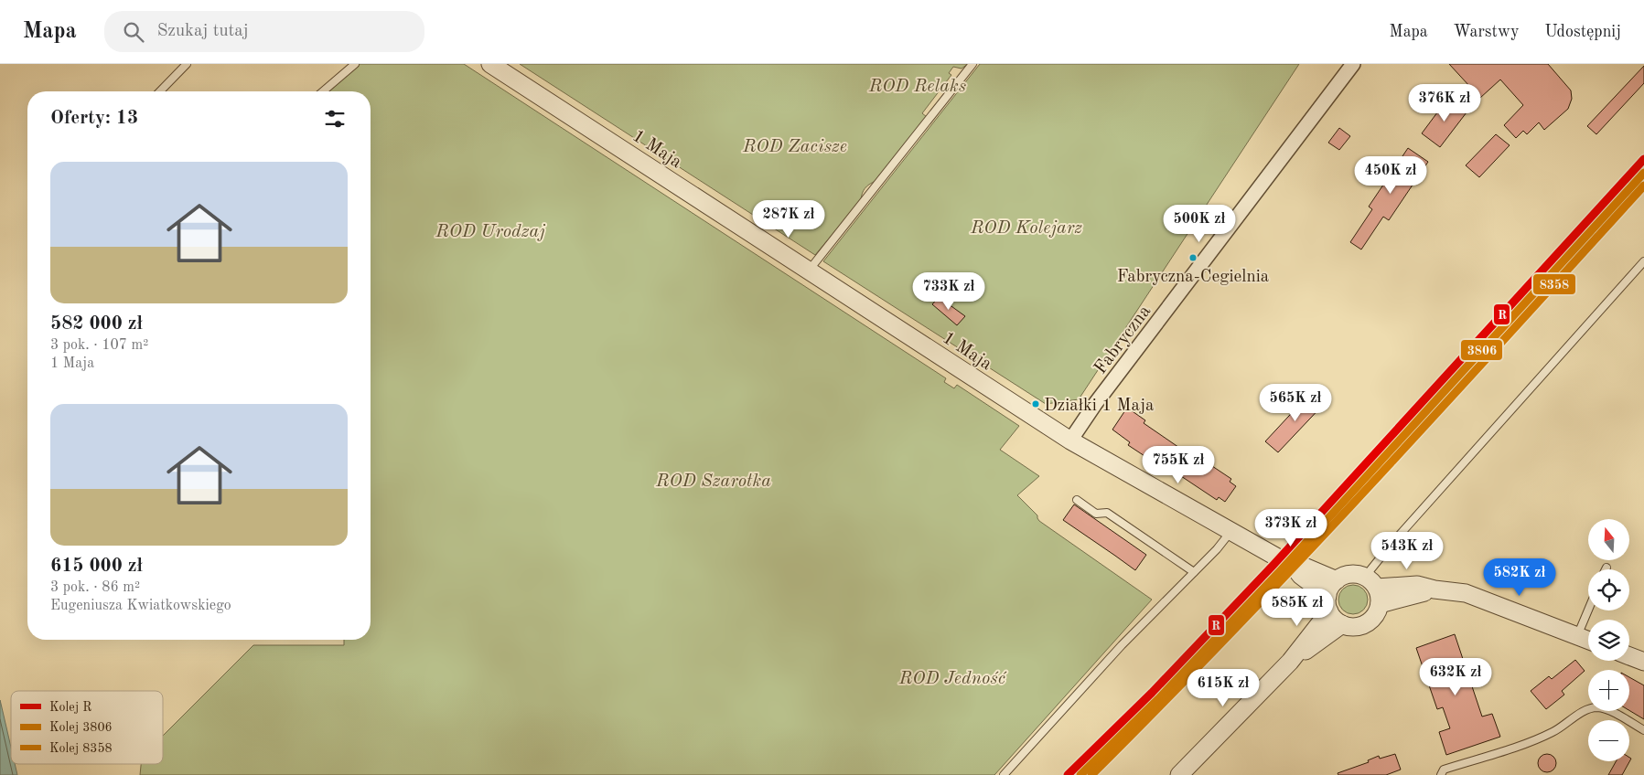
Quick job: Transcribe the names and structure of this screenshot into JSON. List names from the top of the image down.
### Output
{
  "streets": {
    "street": ["1 Maja", "Fabryczna"]
  },
  "crossings": [
    ["1 Maja", "Fabryczna"]
  ],
  "parks": [
    "ROD Relaks",
    "ROD Zacisze",
    "ROD Kolejarz",
    "ROD Urodzaj",
    "ROD Szarotka",
    "ROD Jedność"
  ],
  "places": ["Fabryczna-Cegielnia", "Działki 1 Maja"],
  "lines": ["rail line R", "rail line 3806", "rail line 8358"],
  "legend": ["Kolej R", "Kolej 3806", "Kolej 8358"],
  "north": "top",
  "page": {
    "header": "Mapa",
    "search": "Szukaj tutaj",
    "nav": ["Mapa", "Warstwy", "Udostępnij"],
    "price": [
      "376K zł",
      "450K zł",
      "287K zł",
      "500K zł",
      "733K zł",
      "565K zł",
      "755K zł",
      "373K zł",
      "543K zł",
      "582K zł",
      "585K zł",
      "632K zł",
      "615K zł"
    ],
    "heading": "Oferty: 13",
    "list": [
      {
        "name": "582 000 zł",
        "note": "3 pok. · 107 m² · 1 Maja"
      },
      {
        "name": "615 000 zł",
        "note": "3 pok. · 86 m² · Eugeniusza Kwiatkowskiego"
      }
    ],
    "map_buttons": ["+", "−"]
  }
}
